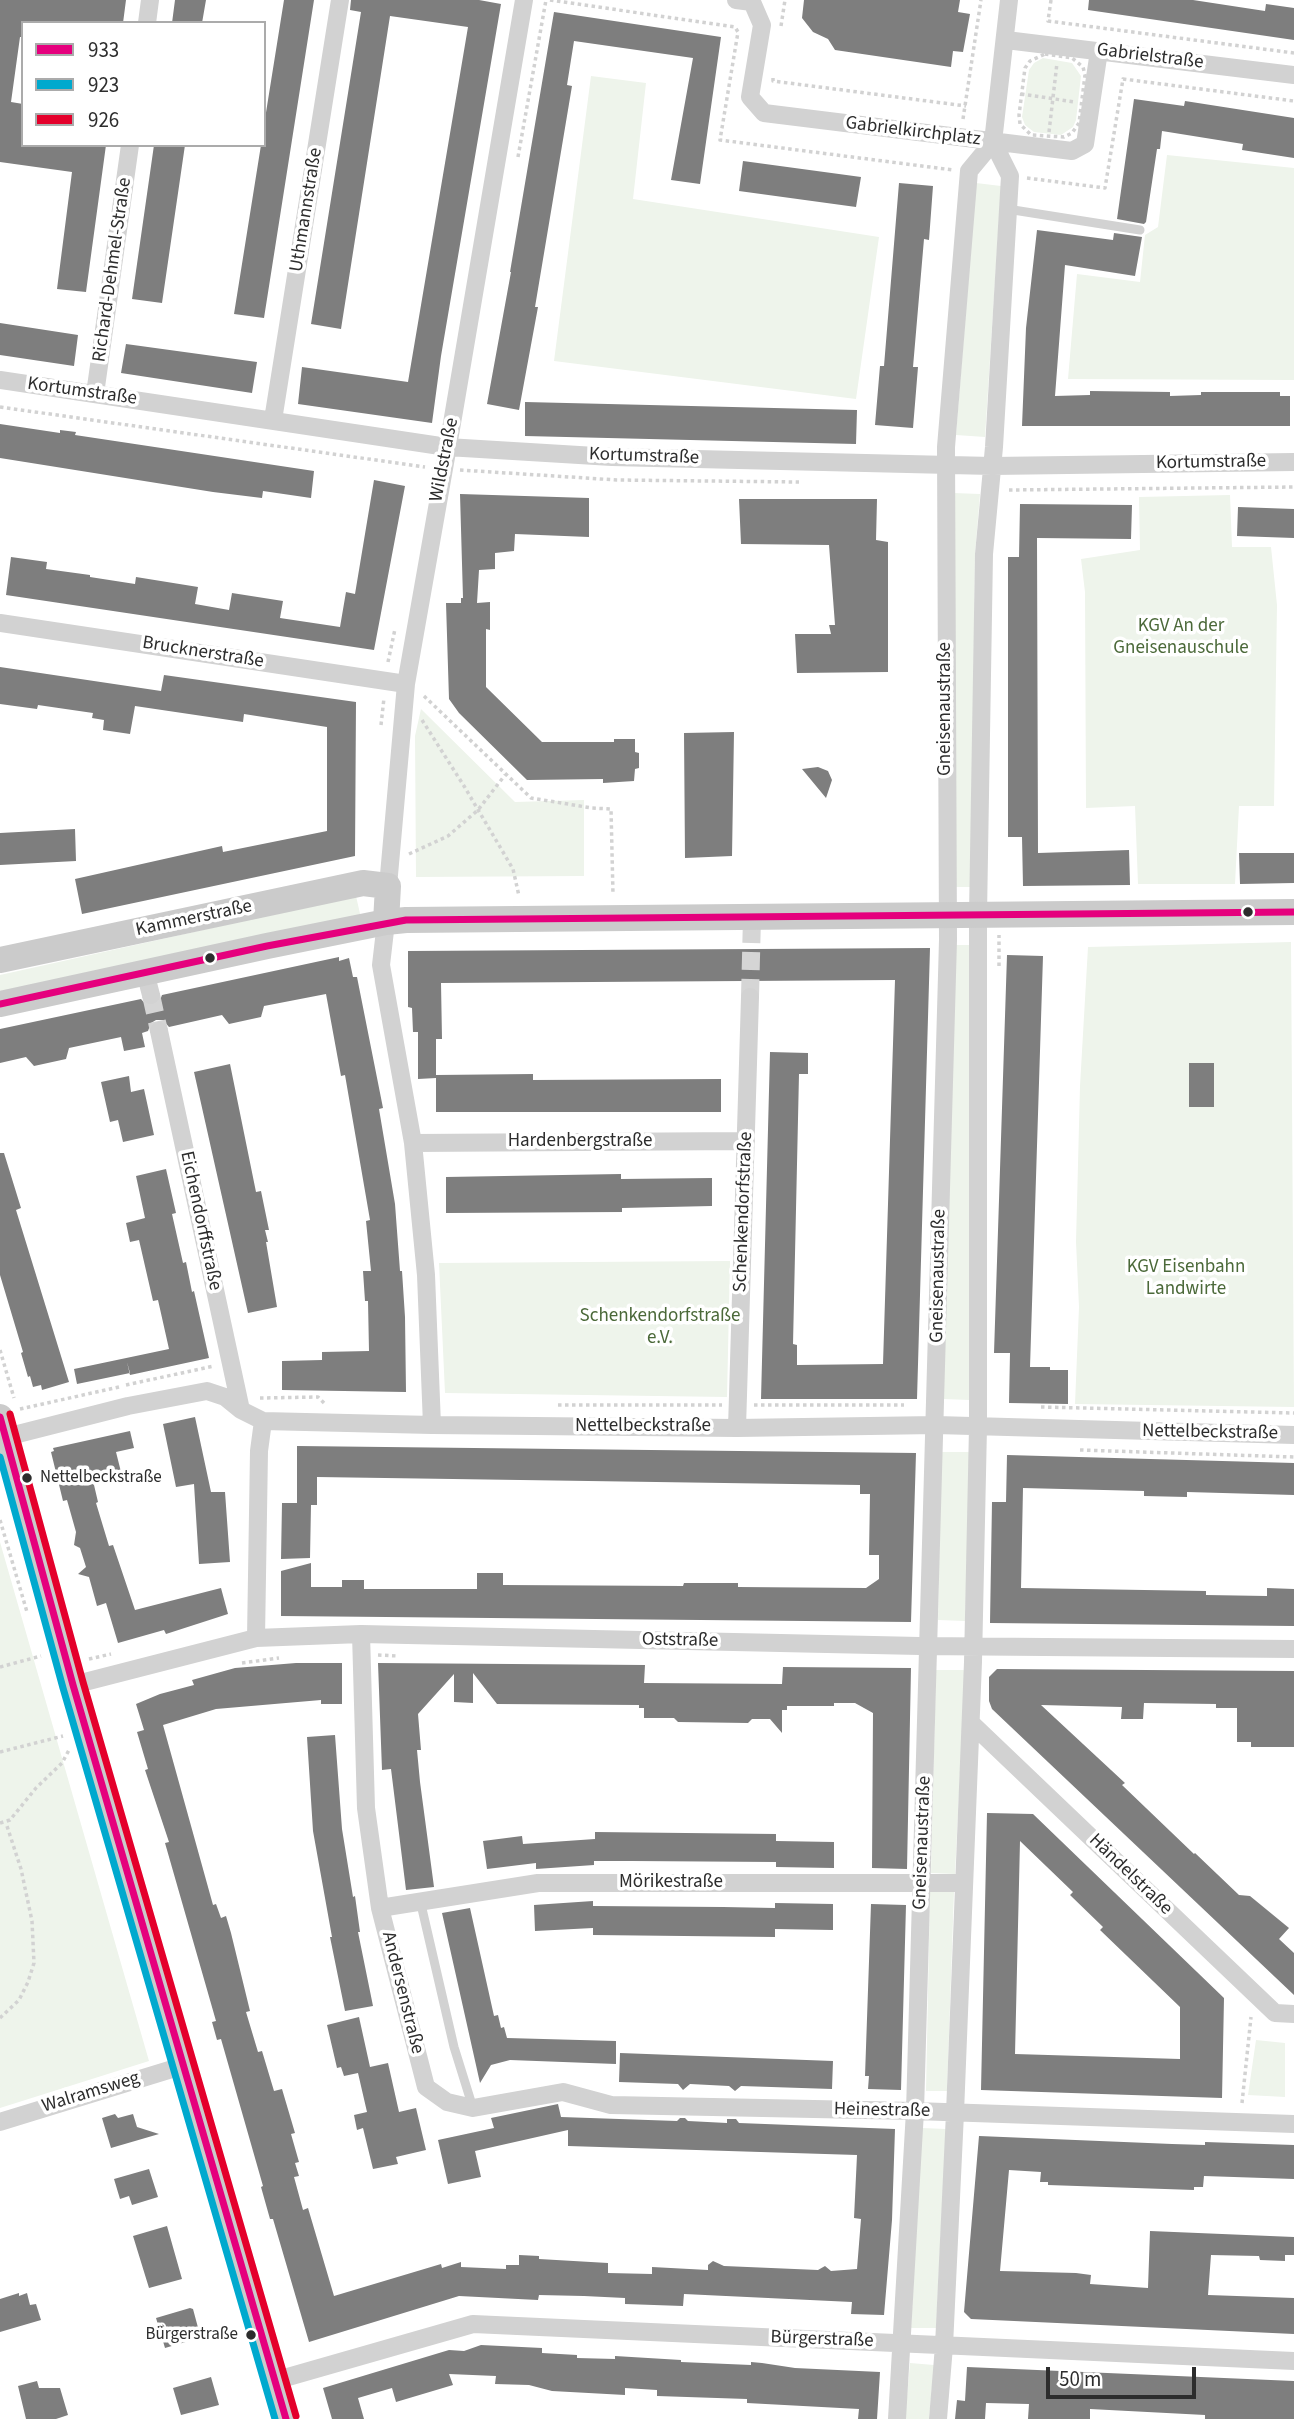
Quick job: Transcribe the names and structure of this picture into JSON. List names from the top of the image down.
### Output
{
  "streets": {
    "street": [
      "Gabrielstraße",
      "Gabrielkirchplatz",
      "Uthmannstraße",
      "Richard-Dehmel-Straße",
      "Kortumstraße",
      "Wildstraße",
      "Brucknerstraße",
      "Gneisenaustraße",
      "Kammerstraße",
      "Hardenbergstraße",
      "Schenkendorfstraße",
      "Eichendorffstraße",
      "Nettelbeckstraße",
      "Oststraße",
      "Händelstraße",
      "Mörikestraße",
      "Andersenstraße",
      "Walramsweg",
      "Heinestraße",
      "Bürgerstraße"
    ]
  },
  "crossings": [
    ["Gabrielstraße", "Gabrielkirchplatz"],
    ["Uthmannstraße", "Kortumstraße"],
    ["Richard-Dehmel-Straße", "Kortumstraße"],
    ["Kortumstraße", "Wildstraße"],
    ["Kortumstraße", "Gneisenaustraße"],
    ["Wildstraße", "Brucknerstraße"],
    ["Wildstraße", "Kammerstraße"],
    ["Gneisenaustraße", "Nettelbeckstraße"],
    ["Gneisenaustraße", "Oststraße"],
    ["Gneisenaustraße", "Händelstraße"],
    ["Gneisenaustraße", "Mörikestraße"],
    ["Gneisenaustraße", "Heinestraße"],
    ["Gneisenaustraße", "Bürgerstraße"],
    ["Hardenbergstraße", "Schenkendorfstraße"],
    ["Schenkendorfstraße", "Nettelbeckstraße"],
    ["Eichendorffstraße", "Nettelbeckstraße"],
    ["Oststraße", "Andersenstraße"],
    ["Mörikestraße", "Andersenstraße"],
    ["Andersenstraße", "Heinestraße"]
  ],
  "parks": ["KGV An der Gneisenauschule", "KGV Eisenbahn Landwirte", "Schenkendorfstraße e.V."],
  "places": ["Nettelbeckstraße", "Bürgerstraße"],
  "lines": ["transit line 933", "transit line 926", "transit line 923"],
  "legend": ["933", "923", "926"],
  "scale_bar": "50 m"
}
